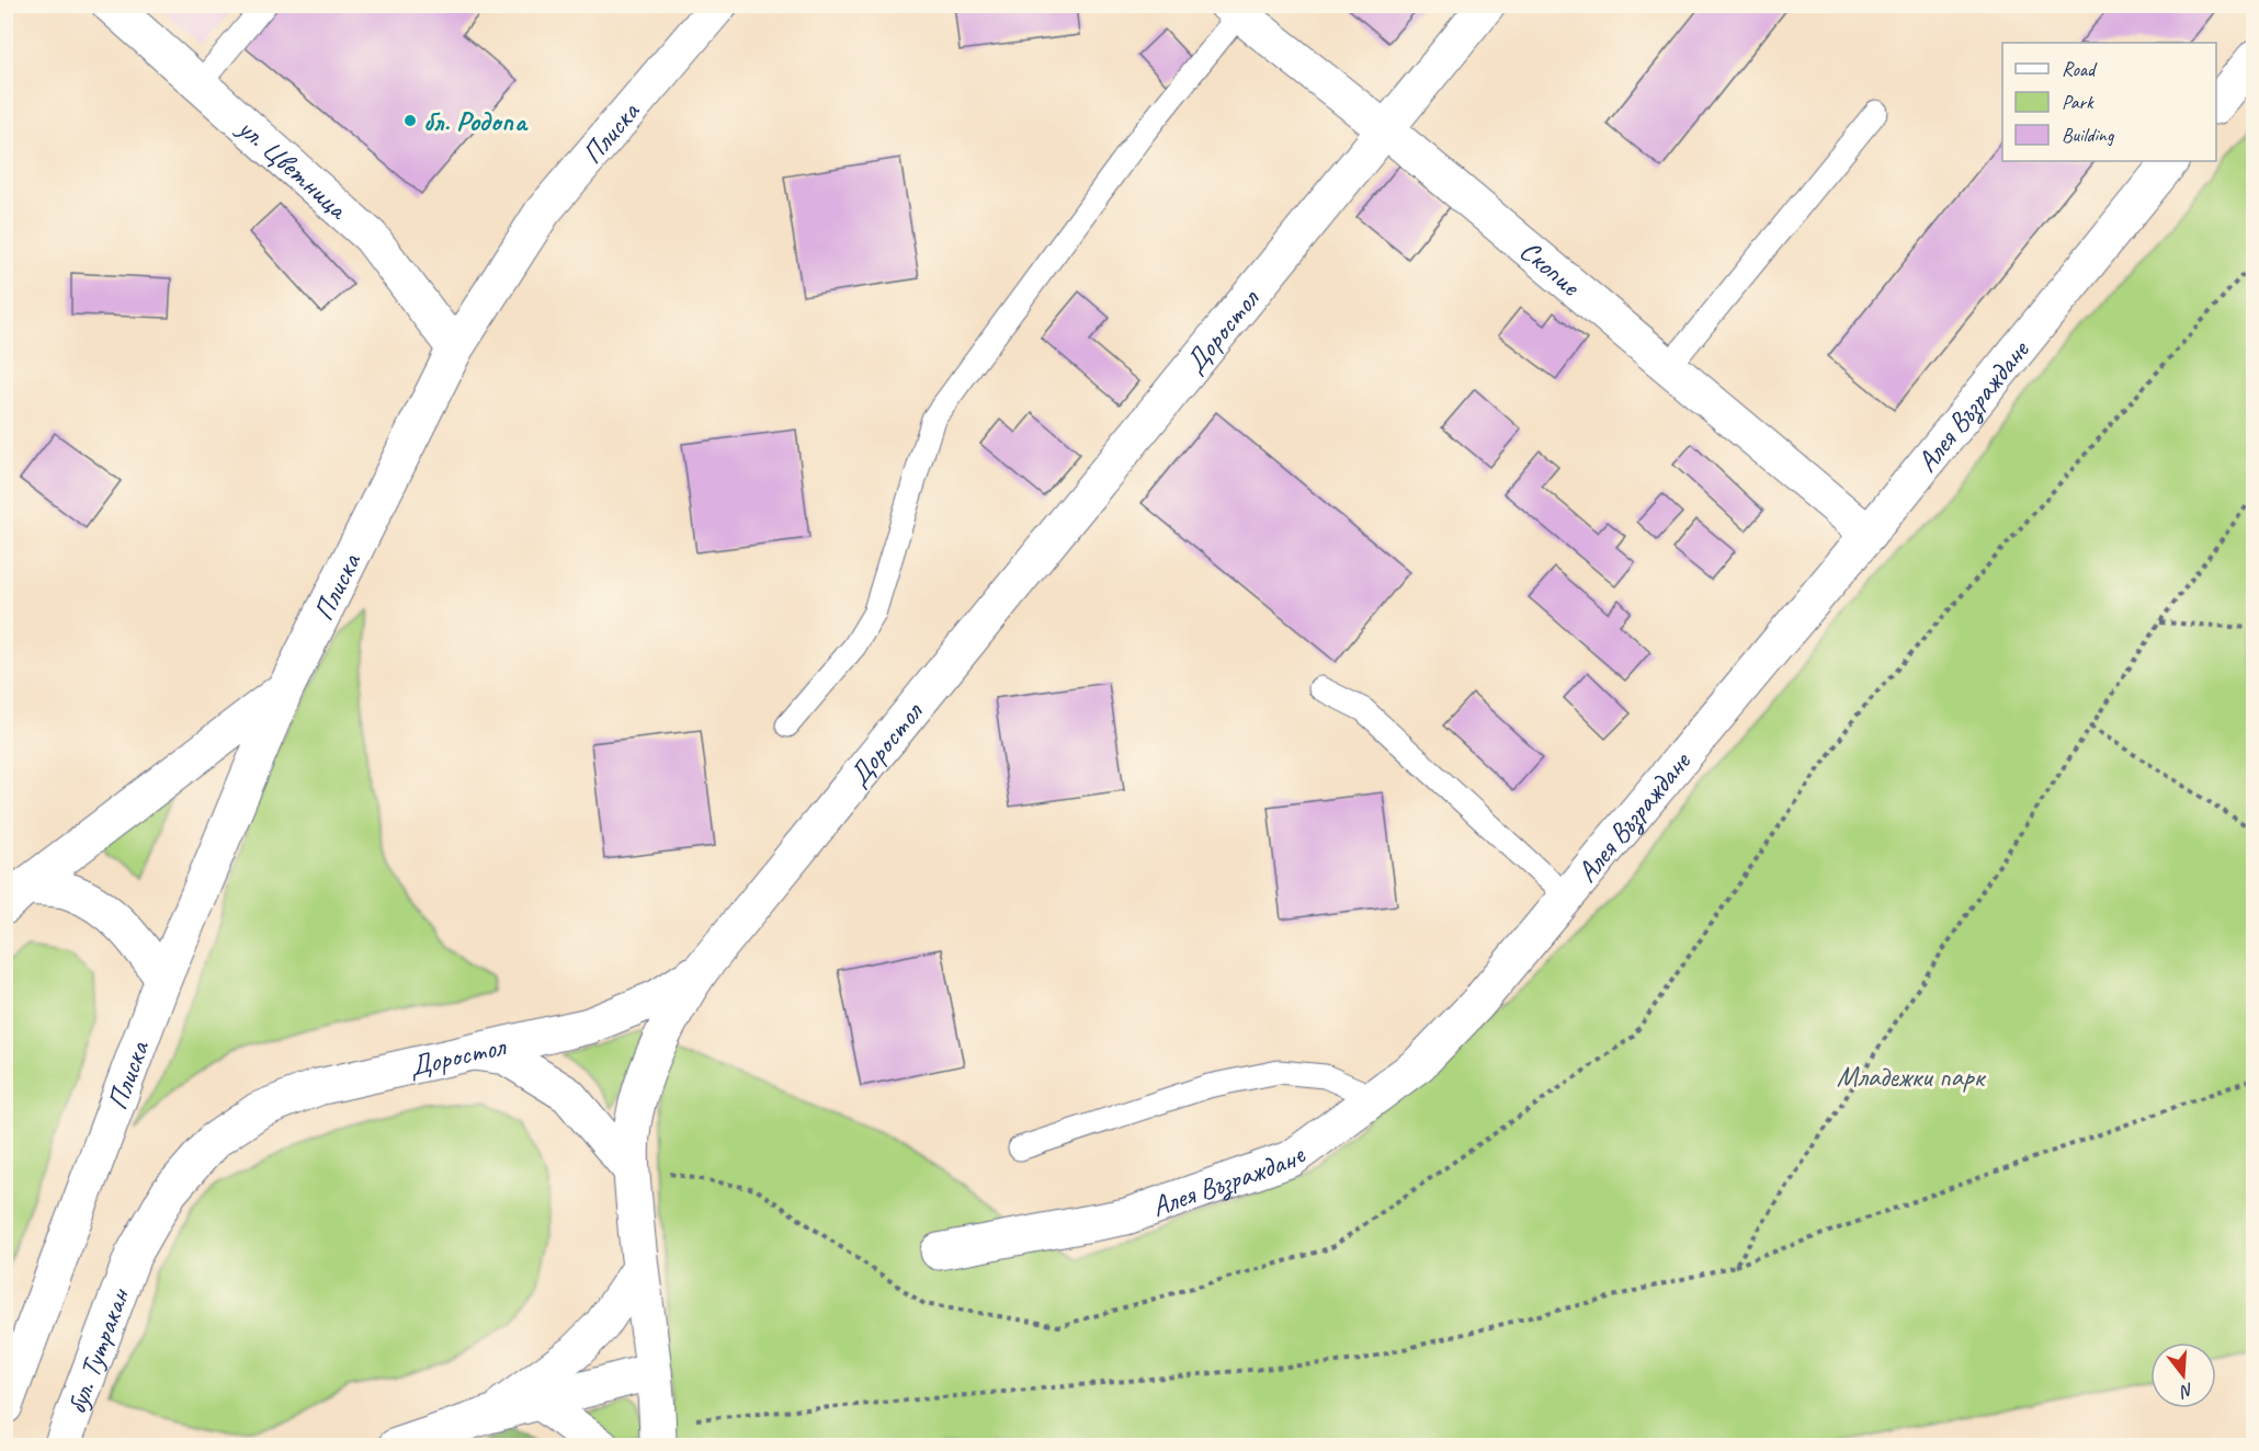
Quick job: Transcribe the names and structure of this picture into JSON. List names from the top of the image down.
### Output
{
  "streets": {
    "main road": [
      "Плиска",
      "ул. Цветница",
      "Скопие",
      "Доростол",
      "Алея Възраждане",
      "бул. Тутракан"
    ]
  },
  "crossings": [
    ["Плиска", "ул. Цветница"],
    ["Скопие", "Доростол"],
    ["Скопие", "Алея Възраждане"],
    ["Доростол", "бул. Тутракан"]
  ],
  "parks": ["Младежки парк"],
  "places": ["бл. Родопа"],
  "legend": ["Road", "Park", "Building"],
  "north": "bottom"
}
